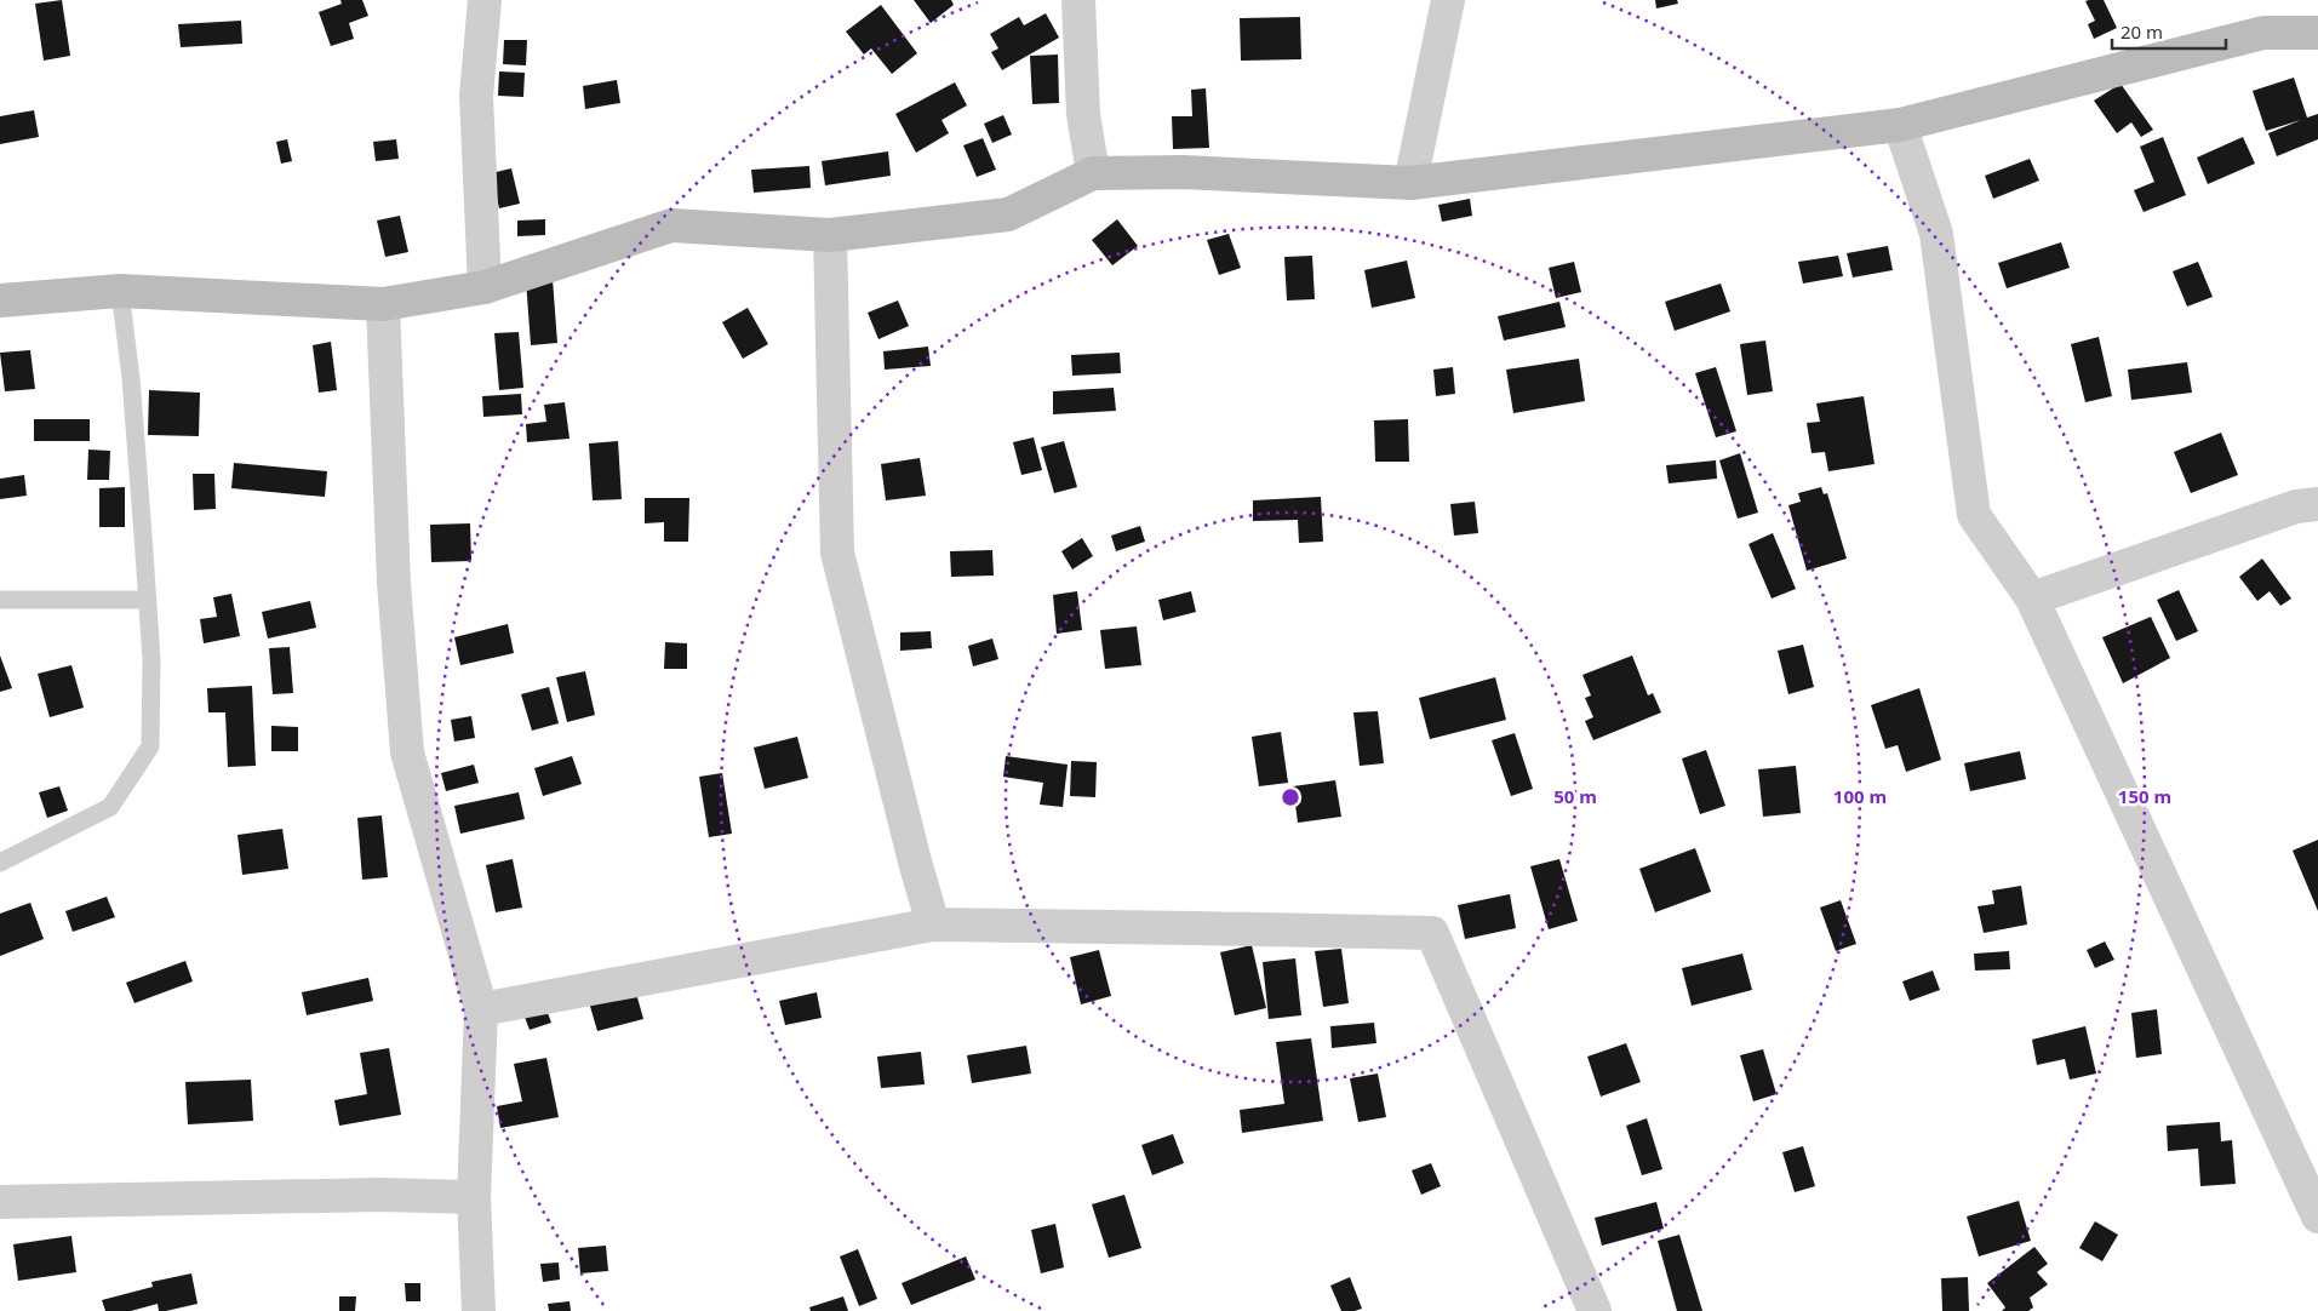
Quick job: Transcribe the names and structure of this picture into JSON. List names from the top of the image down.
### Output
{
  "scale_bar": "20 m",
  "rings": ["50 m", "100 m", "150 m"]
}
